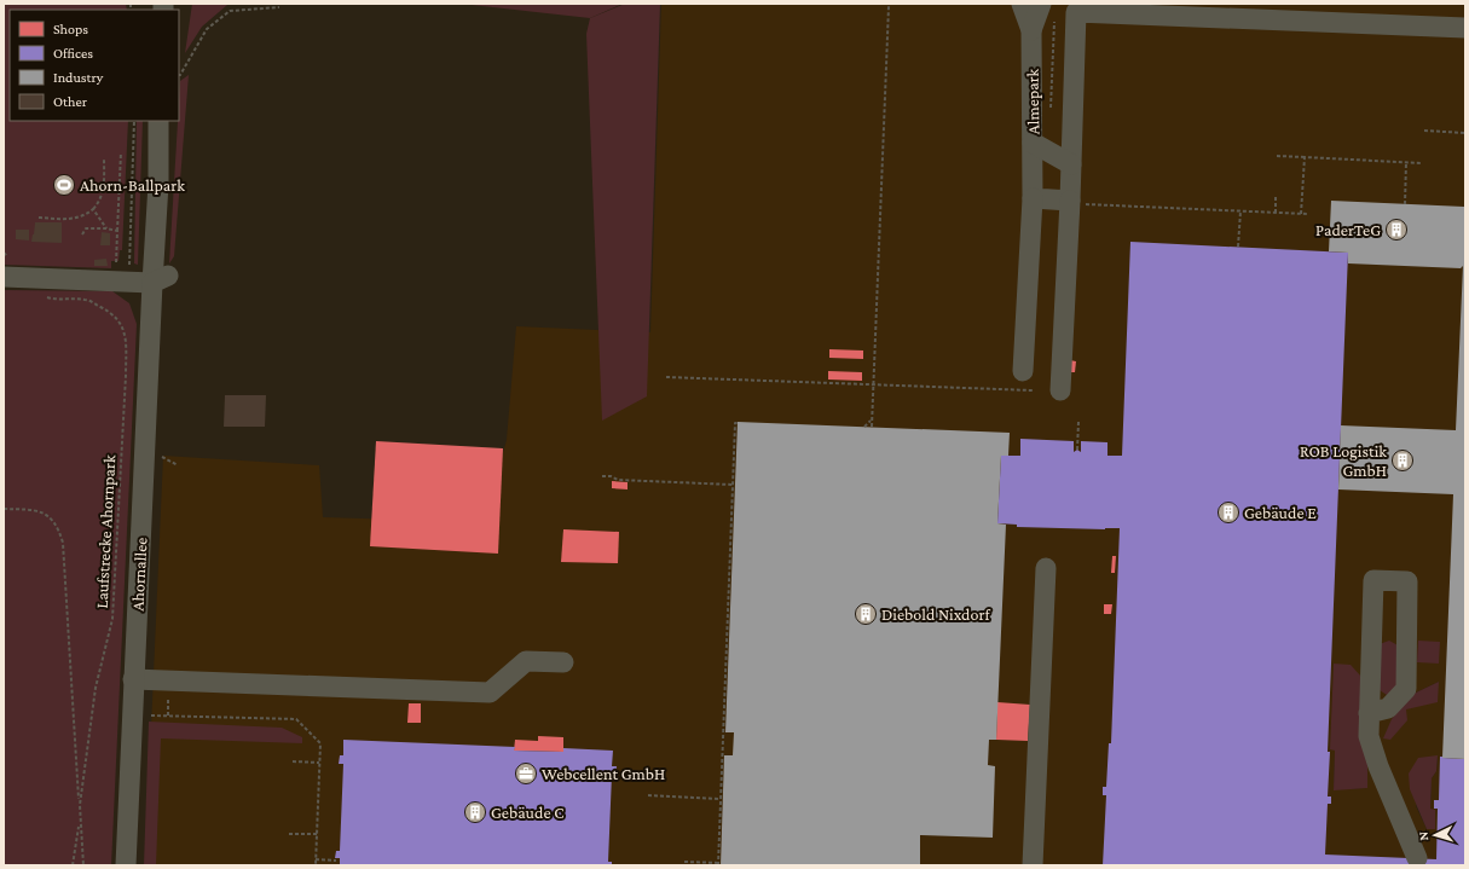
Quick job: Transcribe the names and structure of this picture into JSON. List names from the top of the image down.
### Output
{
  "streets": {
    "street": ["Almepark", "Ahornallee"],
    "path": ["Laufstrecke Ahornpark"]
  },
  "places": {
    "sports": ["Ahorn-Ballpark"],
    "building": [
      "PaderTeG",
      "ROB Logistik GmbH",
      "Gebäude E",
      "Diebold Nixdorf",
      "Gebäude C"
    ],
    "office": ["Webcellent GmbH"]
  },
  "legend": [
    "Shops",
    "Offices",
    "Industry",
    "Other"
  ],
  "north": "left"
}
